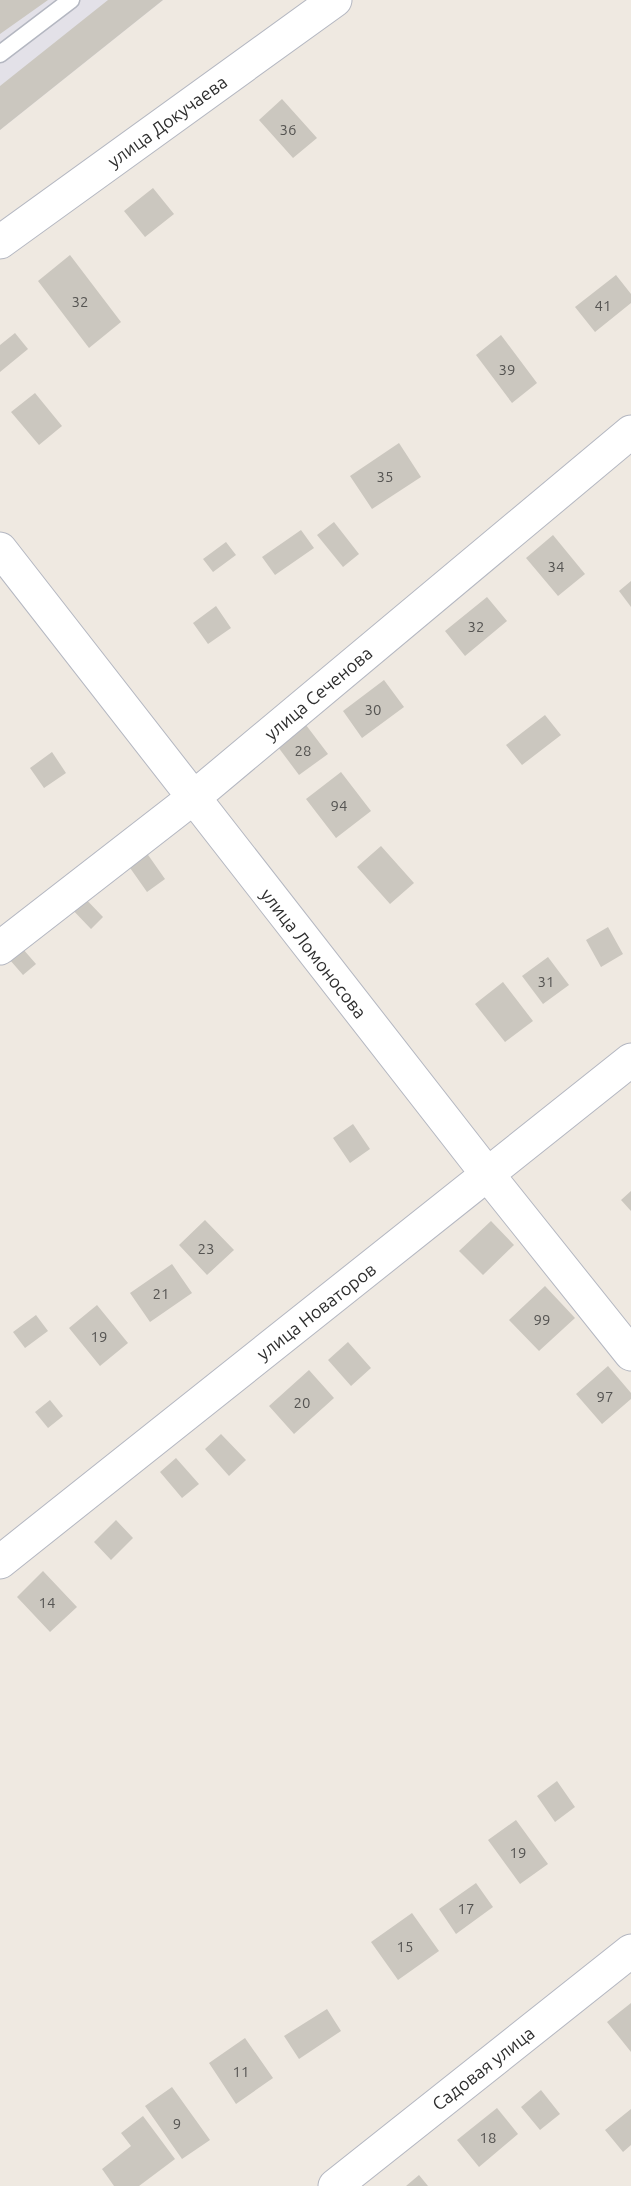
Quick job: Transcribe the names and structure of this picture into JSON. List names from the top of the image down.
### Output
{
  "streets": {
    "street": [
      "улица Докучаева",
      "улица Сеченова",
      "улица Ломоносова",
      "улица Новаторов",
      "Садовая улица"
    ]
  },
  "crossings": [
    ["улица Сеченова", "улица Ломоносова"],
    ["улица Ломоносова", "улица Новаторов"]
  ],
  "house_numbers": [
    "36",
    "32",
    "41",
    "39",
    "35",
    "34",
    "32",
    "30",
    "28",
    "94",
    "31",
    "23",
    "21",
    "99",
    "19",
    "97",
    "20",
    "14",
    "19",
    "17",
    "15",
    "11",
    "9",
    "18"
  ]
}
